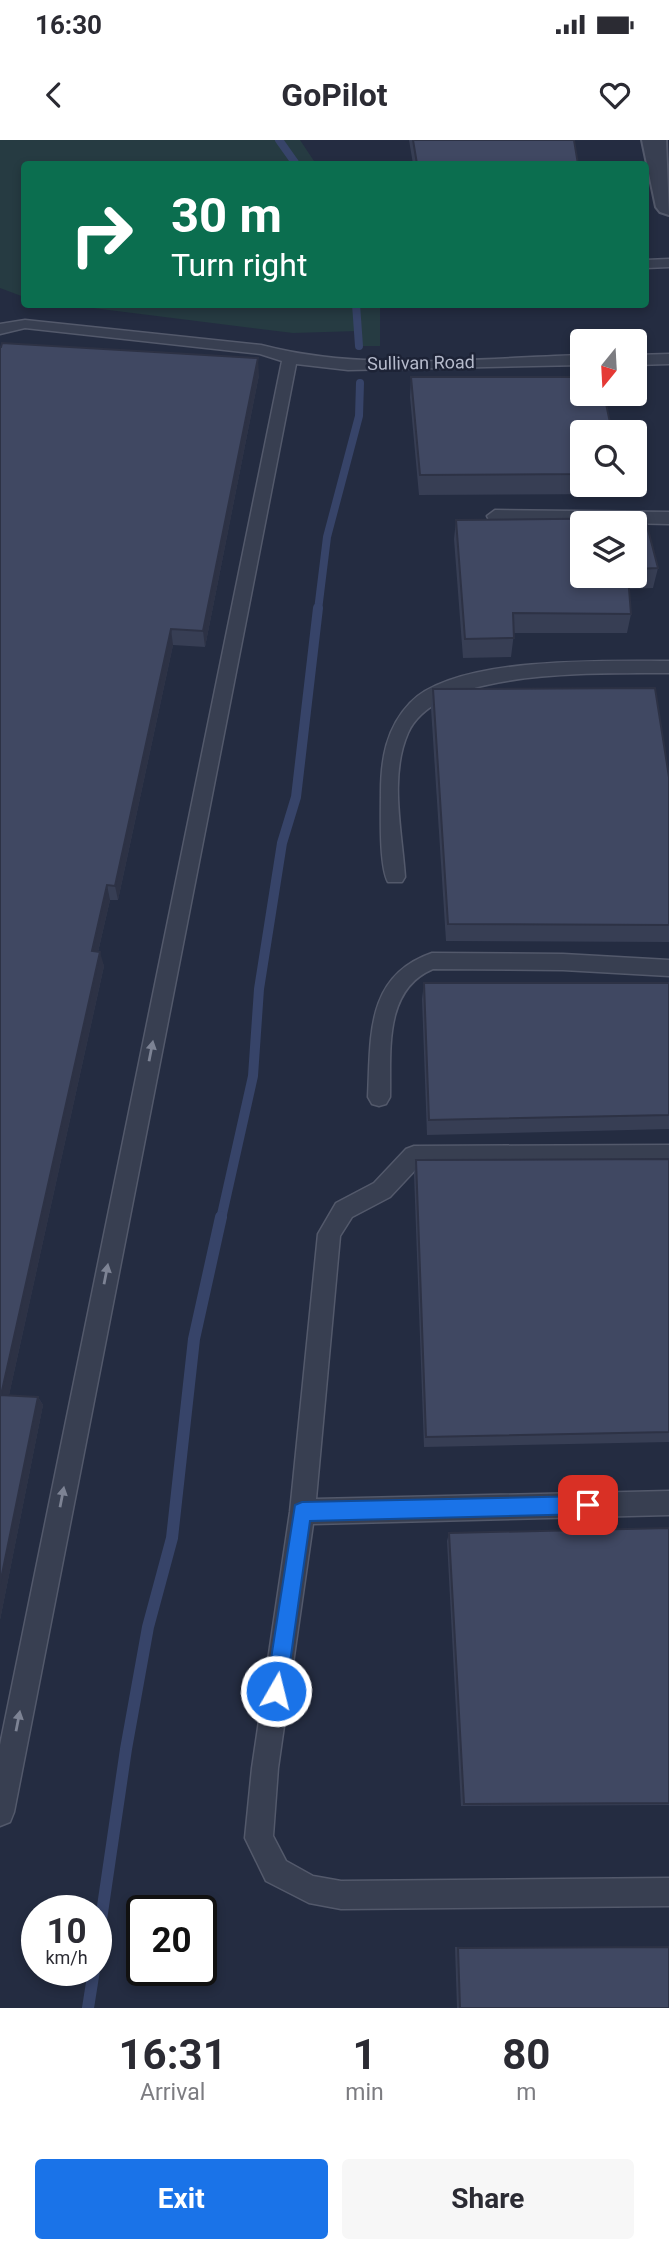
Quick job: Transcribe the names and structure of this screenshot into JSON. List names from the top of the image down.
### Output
{
  "streets": {
    "lane": ["Sullivan Road"]
  },
  "north": "bottom",
  "page": {
    "status": "16:30",
    "header": "GoPilot",
    "turn": ["30 m", "Turn right"],
    "speed": "10 km/h",
    "limit": "20",
    "eta": [
      "16:31",
      "Arrival",
      "1",
      "min",
      "80",
      "m"
    ],
    "buttons": ["Exit", "Share"]
  }
}
